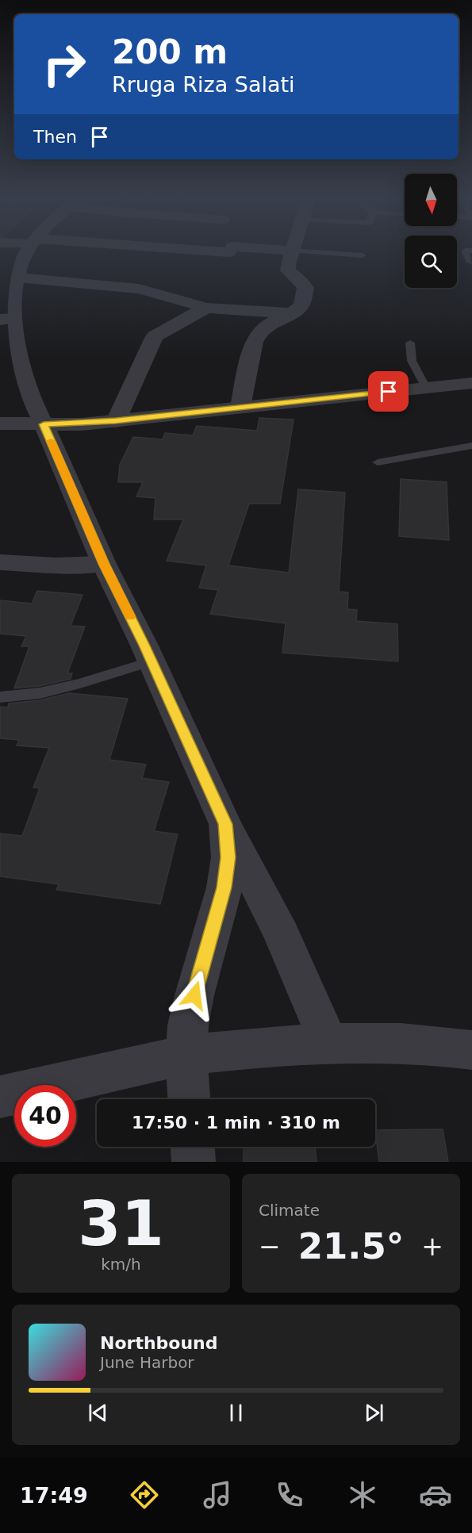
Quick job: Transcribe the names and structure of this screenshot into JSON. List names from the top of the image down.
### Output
{
  "north": "bottom",
  "page": {
    "turn": ["200 m", "Rruga Riza Salati"],
    "then": "Then",
    "limit": "40",
    "trip": "17:50 · 1 min · 310 m",
    "tile": [
      ["31", "km/h"],
      "Climate"
    ],
    "heat": ["−", "21.5°", "+"],
    "song": ["Northbound", "June Harbor"],
    "tabs": "17:49"
  }
}
